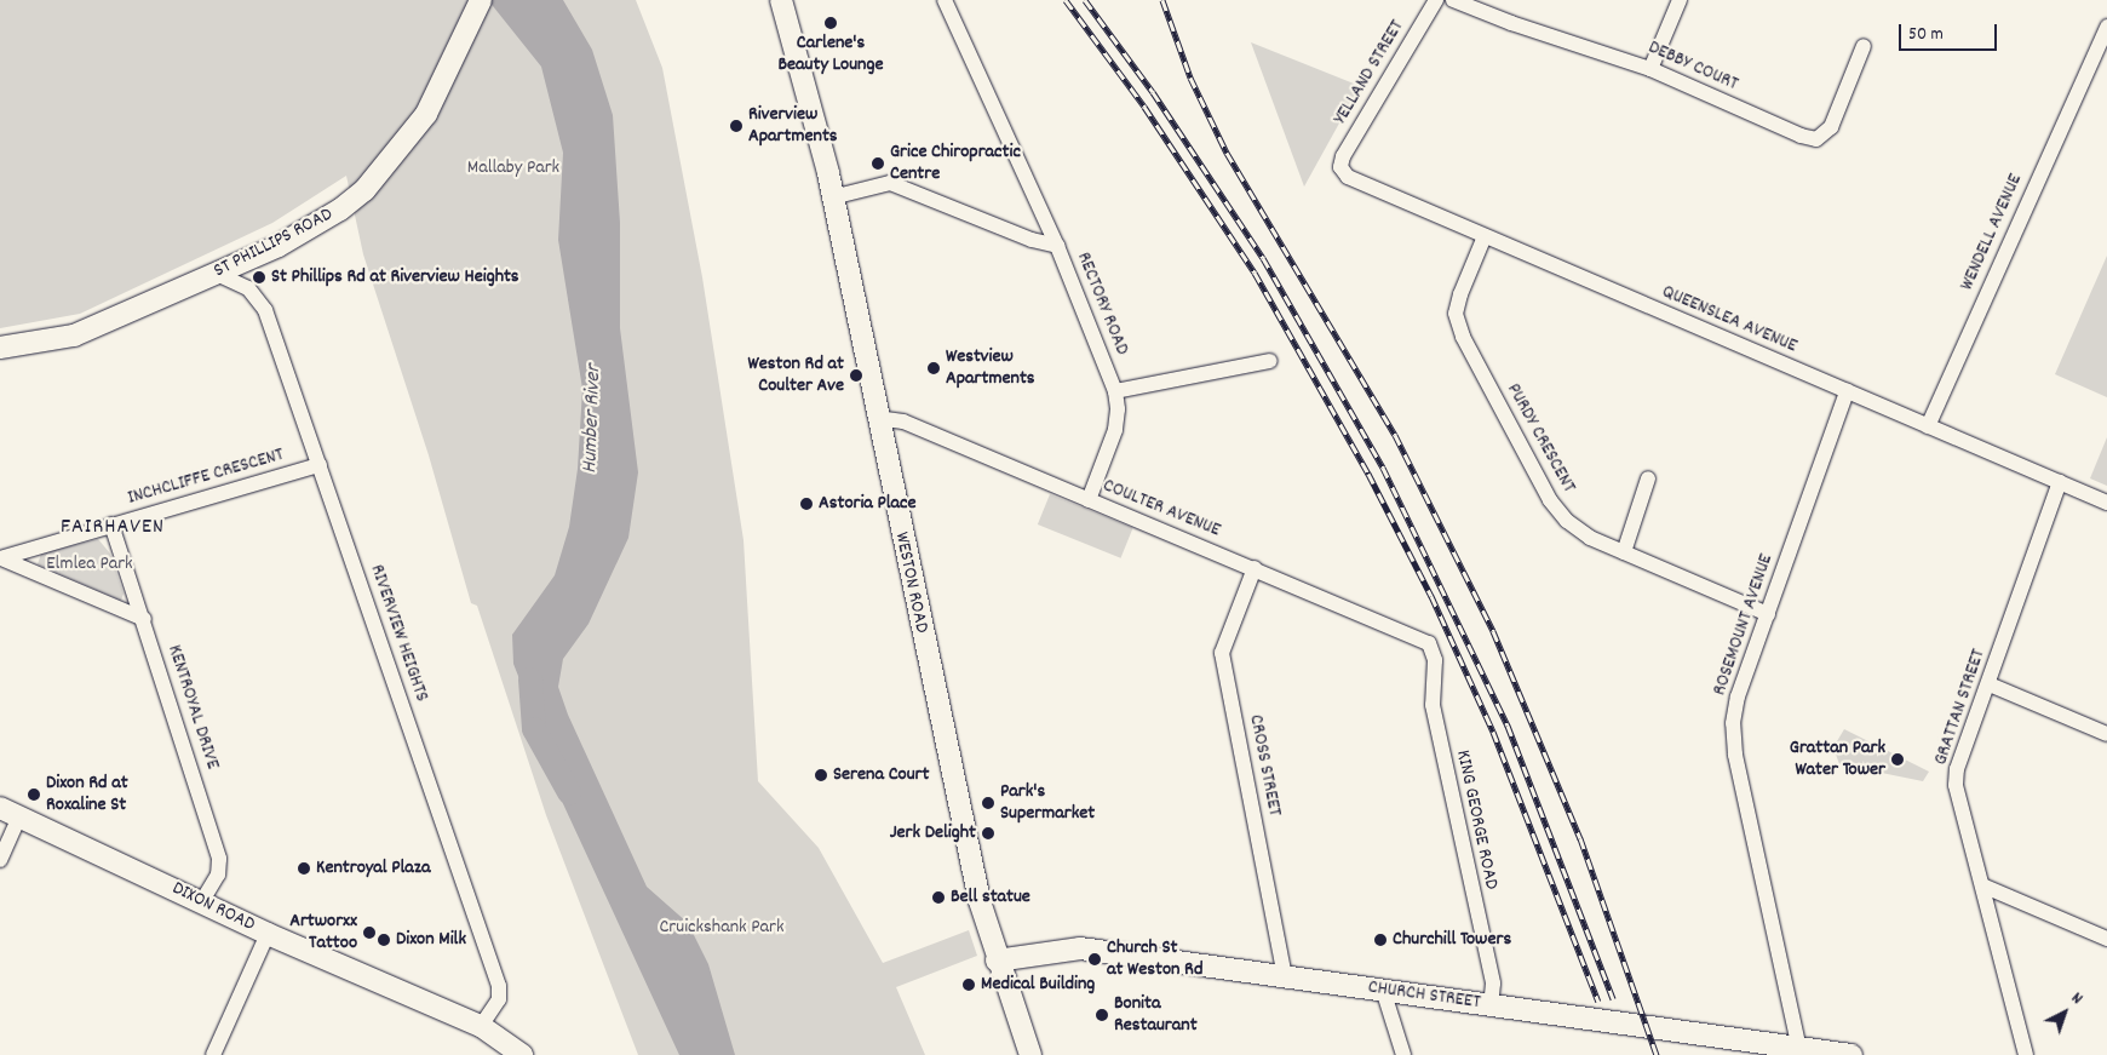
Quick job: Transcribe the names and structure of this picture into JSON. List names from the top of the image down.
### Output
{
  "streets": {
    "main road": [
      "ST PHILLIPS ROAD",
      "WESTON ROAD",
      "DIXON ROAD",
      "CHURCH STREET"
    ],
    "street": [
      "DEBBY COURT",
      "YELLAND STREET",
      "WENDELL AVENUE",
      "RECTORY ROAD",
      "QUEENSLEA AVENUE",
      "PURDY CRESCENT",
      "INCHCLIFFE CRESCENT",
      "COULTER AVENUE",
      "ROSEMOUNT AVENUE",
      "RIVERVIEW HEIGHTS",
      "KENTROYAL DRIVE",
      "GRATTAN STREET",
      "CROSS STREET",
      "KING GEORGE ROAD"
    ]
  },
  "crossings": [
    ["YELLAND STREET", "QUEENSLEA AVENUE"],
    ["WENDELL AVENUE", "QUEENSLEA AVENUE"],
    ["ST PHILLIPS ROAD", "RIVERVIEW HEIGHTS"],
    ["RECTORY ROAD", "COULTER AVENUE"],
    ["RECTORY ROAD", "WESTON ROAD"],
    ["QUEENSLEA AVENUE", "PURDY CRESCENT"],
    ["QUEENSLEA AVENUE", "ROSEMOUNT AVENUE"],
    ["QUEENSLEA AVENUE", "GRATTAN STREET"],
    ["PURDY CRESCENT", "ROSEMOUNT AVENUE"],
    ["INCHCLIFFE CRESCENT", "RIVERVIEW HEIGHTS"],
    ["INCHCLIFFE CRESCENT", "KENTROYAL DRIVE"],
    ["COULTER AVENUE", "WESTON ROAD"],
    ["COULTER AVENUE", "CROSS STREET"],
    ["COULTER AVENUE", "KING GEORGE ROAD"],
    ["WESTON ROAD", "CHURCH STREET"],
    ["ROSEMOUNT AVENUE", "CHURCH STREET"],
    ["RIVERVIEW HEIGHTS", "DIXON ROAD"],
    ["KENTROYAL DRIVE", "DIXON ROAD"],
    ["CROSS STREET", "CHURCH STREET"],
    ["KING GEORGE ROAD", "CHURCH STREET"]
  ],
  "districts": ["FAIRHAVEN"],
  "water": ["Humber River"],
  "parks": ["Mallaby Park", "Elmlea Park", "Cruickshank Park"],
  "places": [
    "Carlene's Beauty Lounge",
    "Riverview Apartments",
    "Grice Chiropractic Centre",
    "St Phillips Rd at Riverview Heights",
    "Westview Apartments",
    "Weston Rd at Coulter Ave",
    "Astoria Place",
    "Grattan Park Water Tower",
    "Serena Court",
    "Dixon Rd at Roxaline St",
    "Park's Supermarket",
    "Jerk Delight",
    "Kentroyal Plaza",
    "Bell statue",
    "Artworxx Tattoo",
    "Dixon Milk",
    "Churchill Towers",
    "Church St at Weston Rd",
    "Medical Building",
    "Bonita Restaurant"
  ],
  "scale_bar": "50 m",
  "north": "top right"
}
